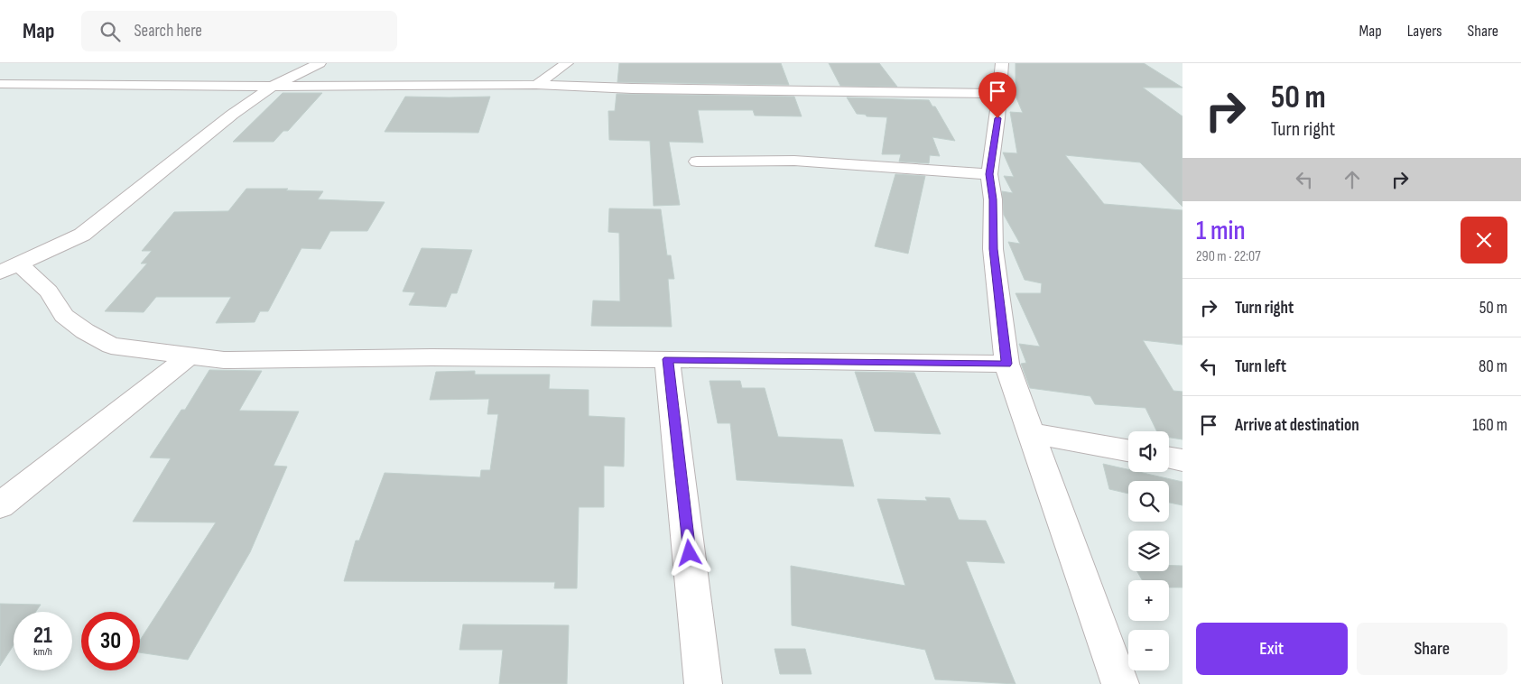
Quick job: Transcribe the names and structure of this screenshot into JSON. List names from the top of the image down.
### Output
{
  "page": {
    "header": "Map",
    "search": "Search here",
    "nav": ["Map", "Layers", "Share"],
    "turn": ["50 m", "Turn right"],
    "heading": ["1 min", "290 m · 22:07"],
    "list": [
      {
        "name": "Turn right",
        "value": "50 m"
      },
      {
        "name": "Turn left",
        "value": "80 m"
      },
      {
        "name": "Arrive at destination",
        "value": "160 m"
      }
    ],
    "map_buttons": ["+", "−"],
    "speed": "21 km/h",
    "limit": "30",
    "buttons": ["Exit", "Share"]
  }
}
